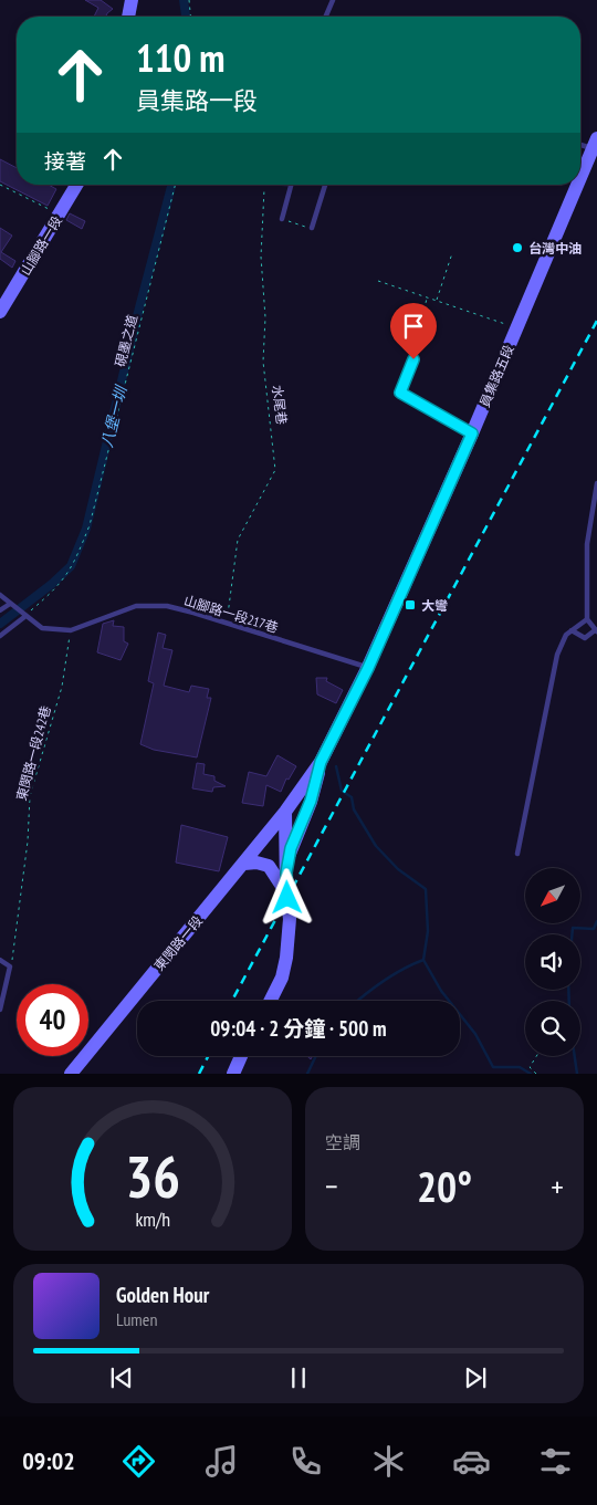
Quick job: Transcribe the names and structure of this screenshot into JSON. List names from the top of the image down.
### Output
{
  "streets": {
    "main road": ["山腳路一段", "員集路五段", "東閔路一段"],
    "lane": ["山腳路一段217巷"],
    "path": ["硯墨之道", "水尾巷", "東閔路一段242巷"]
  },
  "crossings": [
    ["硯墨之道", "山腳路一段217巷"],
    ["員集路五段", "山腳路一段217巷"],
    ["員集路五段", "東閔路一段"],
    ["水尾巷", "山腳路一段217巷"],
    ["山腳路一段217巷", "東閔路一段242巷"]
  ],
  "water": ["八堡一圳"],
  "places": {
    "other": ["台灣中油"],
    "transit": ["大彎"]
  },
  "north": "bottom left",
  "page": {
    "turn": ["110 m", "員集路一段"],
    "then": "接著",
    "limit": "40",
    "trip": "09:04 · 2 分鐘 · 500 m",
    "tile": "空調",
    "heat": ["−", "20°", "+"],
    "song": ["Golden Hour", "Lumen"],
    "tabs": "09:02",
    "gauge": ["36", "km/h"]
  }
}
